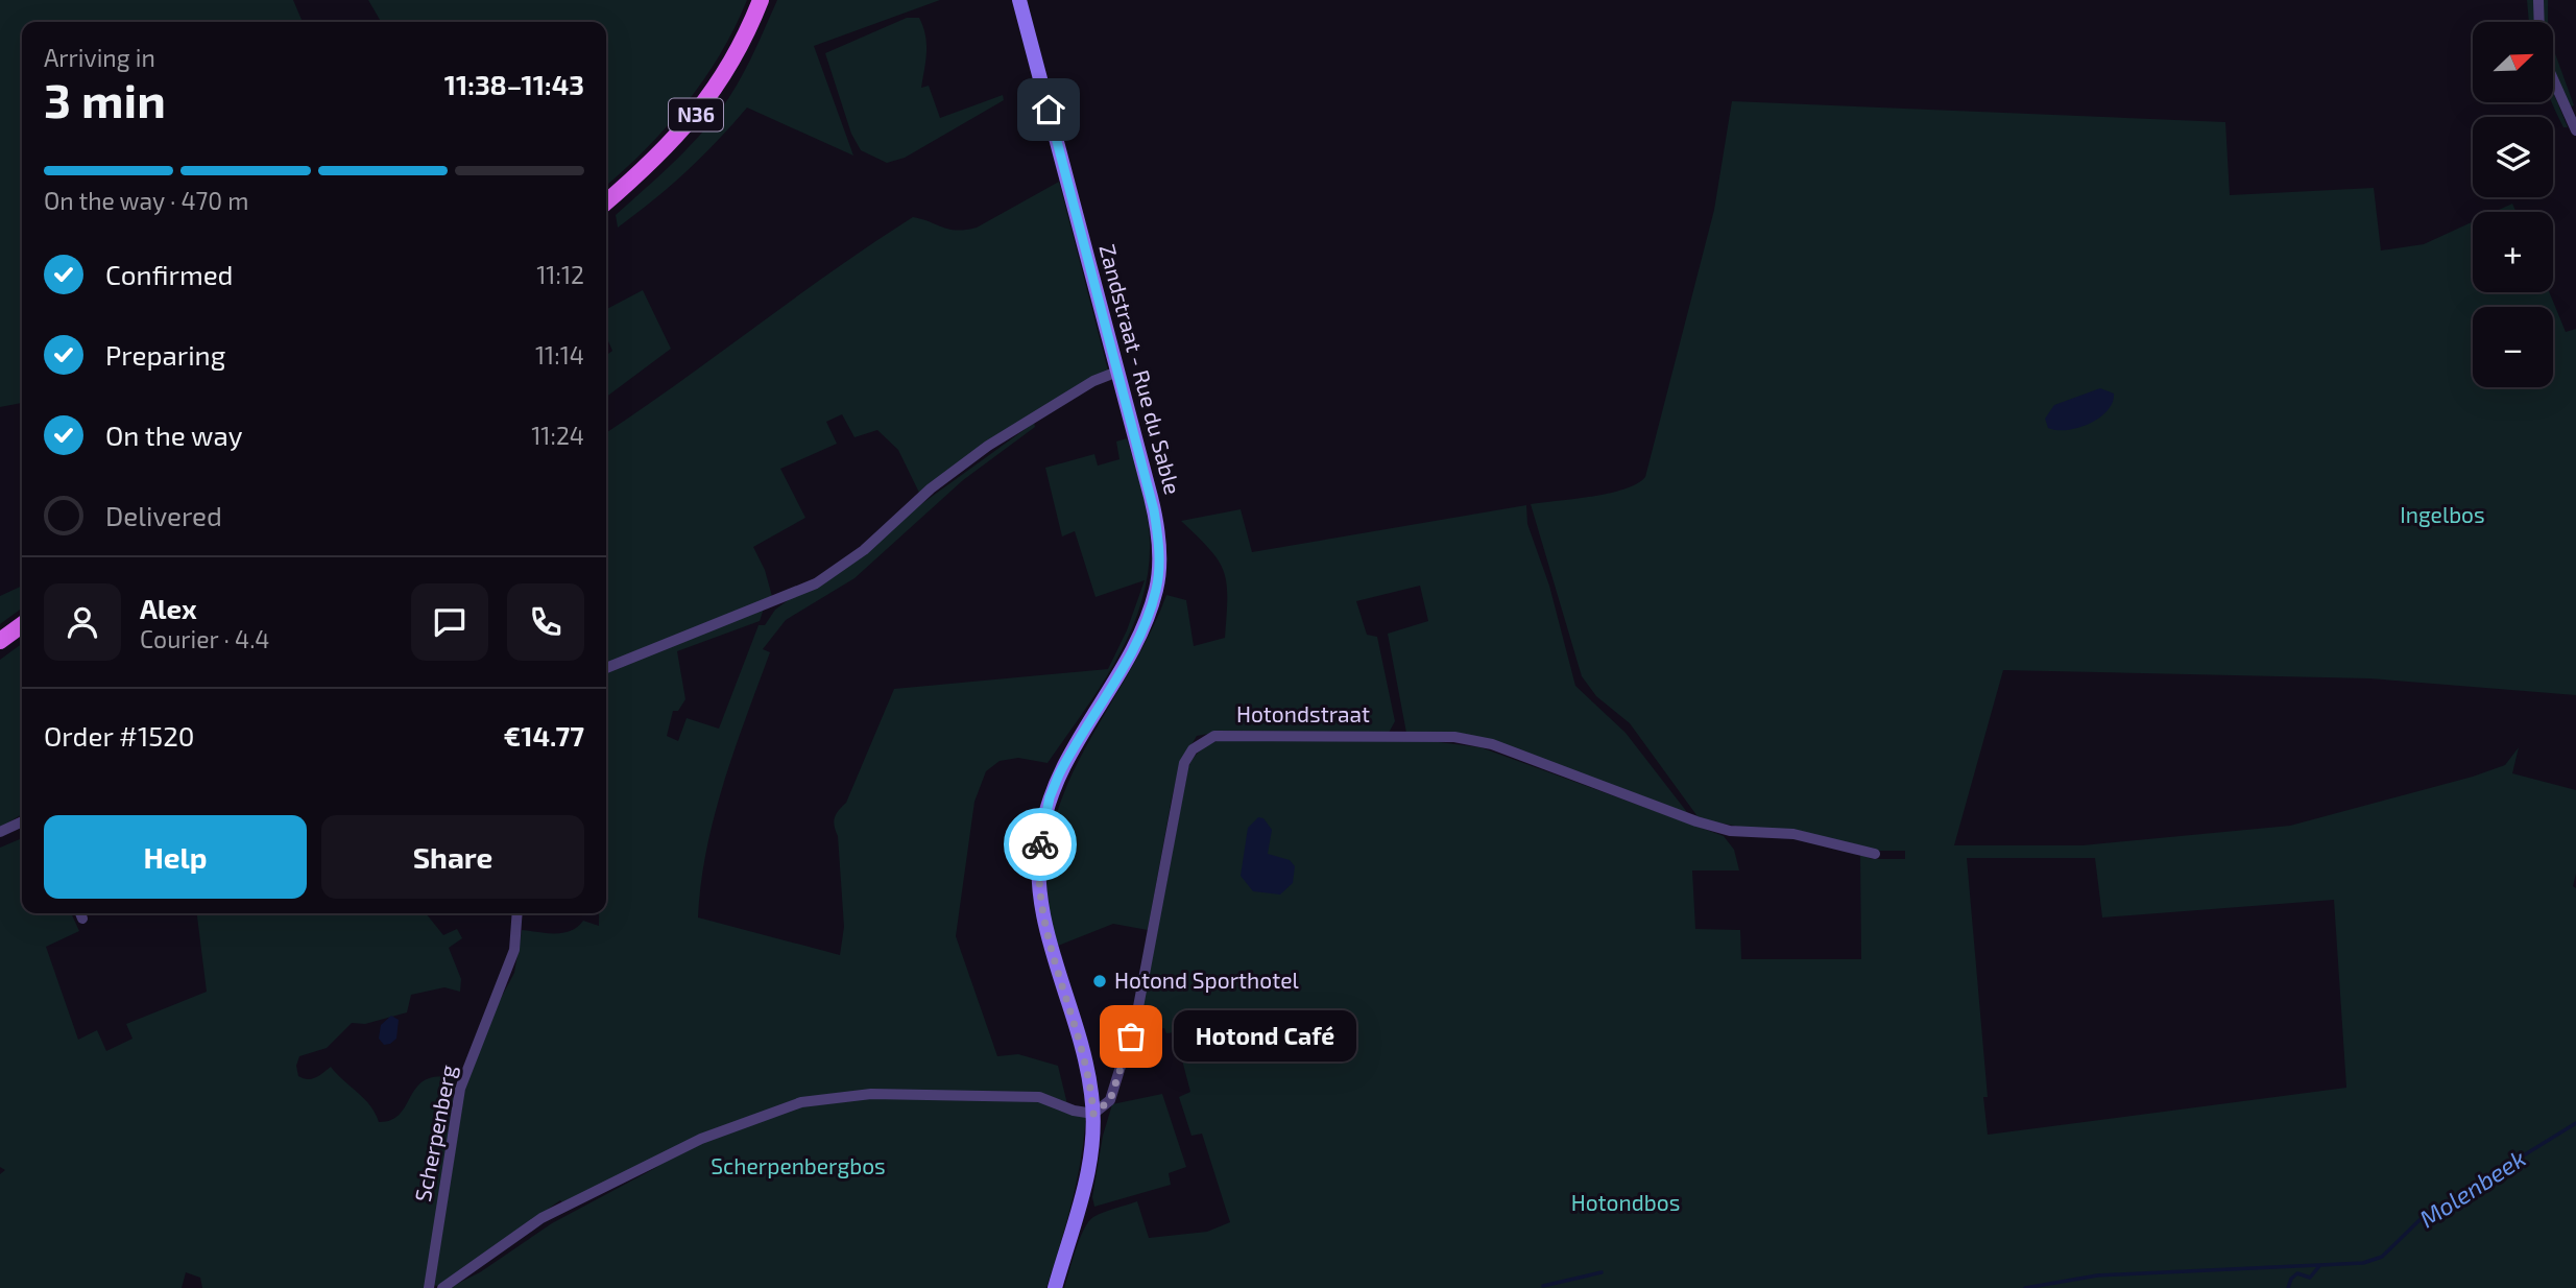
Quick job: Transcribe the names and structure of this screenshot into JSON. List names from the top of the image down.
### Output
{
  "streets": {
    "main road": ["N36", "Zandstraat - Rue du Sable"],
    "street": ["Hotondstraat", "Scherpenberg"]
  },
  "crossings": [
    ["Zandstraat - Rue du Sable", "Hotondstraat"]
  ],
  "water": ["Molenbeek"],
  "parks": ["Ingelbos", "Scherpenbergbos", "Hotondbos"],
  "places": ["Hotond Sporthotel", "Hotond Café"],
  "north": "top right",
  "page": {
    "map_buttons": ["+", "−"],
    "heading": ["3 min", "Arriving in", "11:38–11:43"],
    "panel": [
      "Alex",
      "Courier · 4.4",
      "Order #1520",
      "€14.77"
    ],
    "bar": "On the way · 470 m",
    "list": [
      ["Confirmed", "11:12"],
      ["Preparing", "11:14"],
      ["On the way", "11:24"],
      "Delivered"
    ],
    "buttons": ["Help", "Share"],
    "bubble": "Hotond Café"
  }
}
